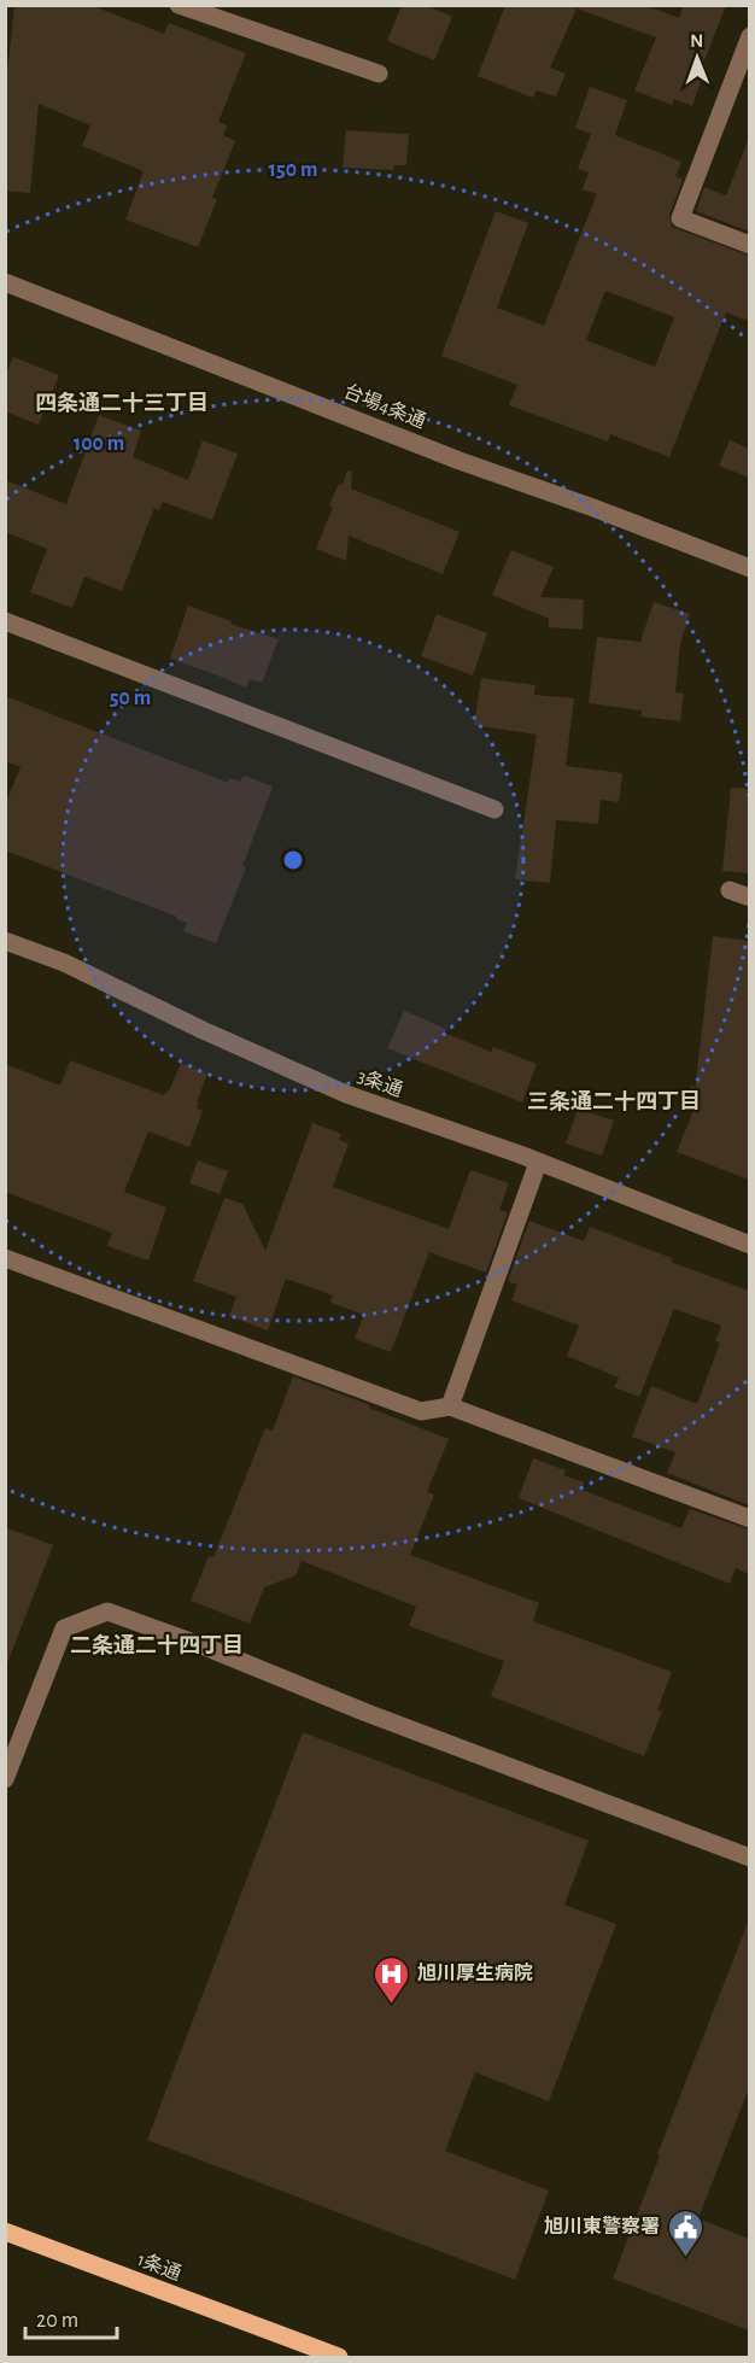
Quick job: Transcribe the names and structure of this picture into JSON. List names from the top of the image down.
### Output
{
  "streets": {
    "main road": ["1条通"],
    "street": ["台場4条通", "3条通"]
  },
  "districts": ["四条通二十三丁目", "三条通二十四丁目", "二条通二十四丁目"],
  "places": {
    "hospital": ["旭川厚生病院"],
    "public building": ["旭川東警察署"]
  },
  "scale_bar": "20 m",
  "north": "top",
  "rings": ["150 m", "100 m", "50 m"]
}
